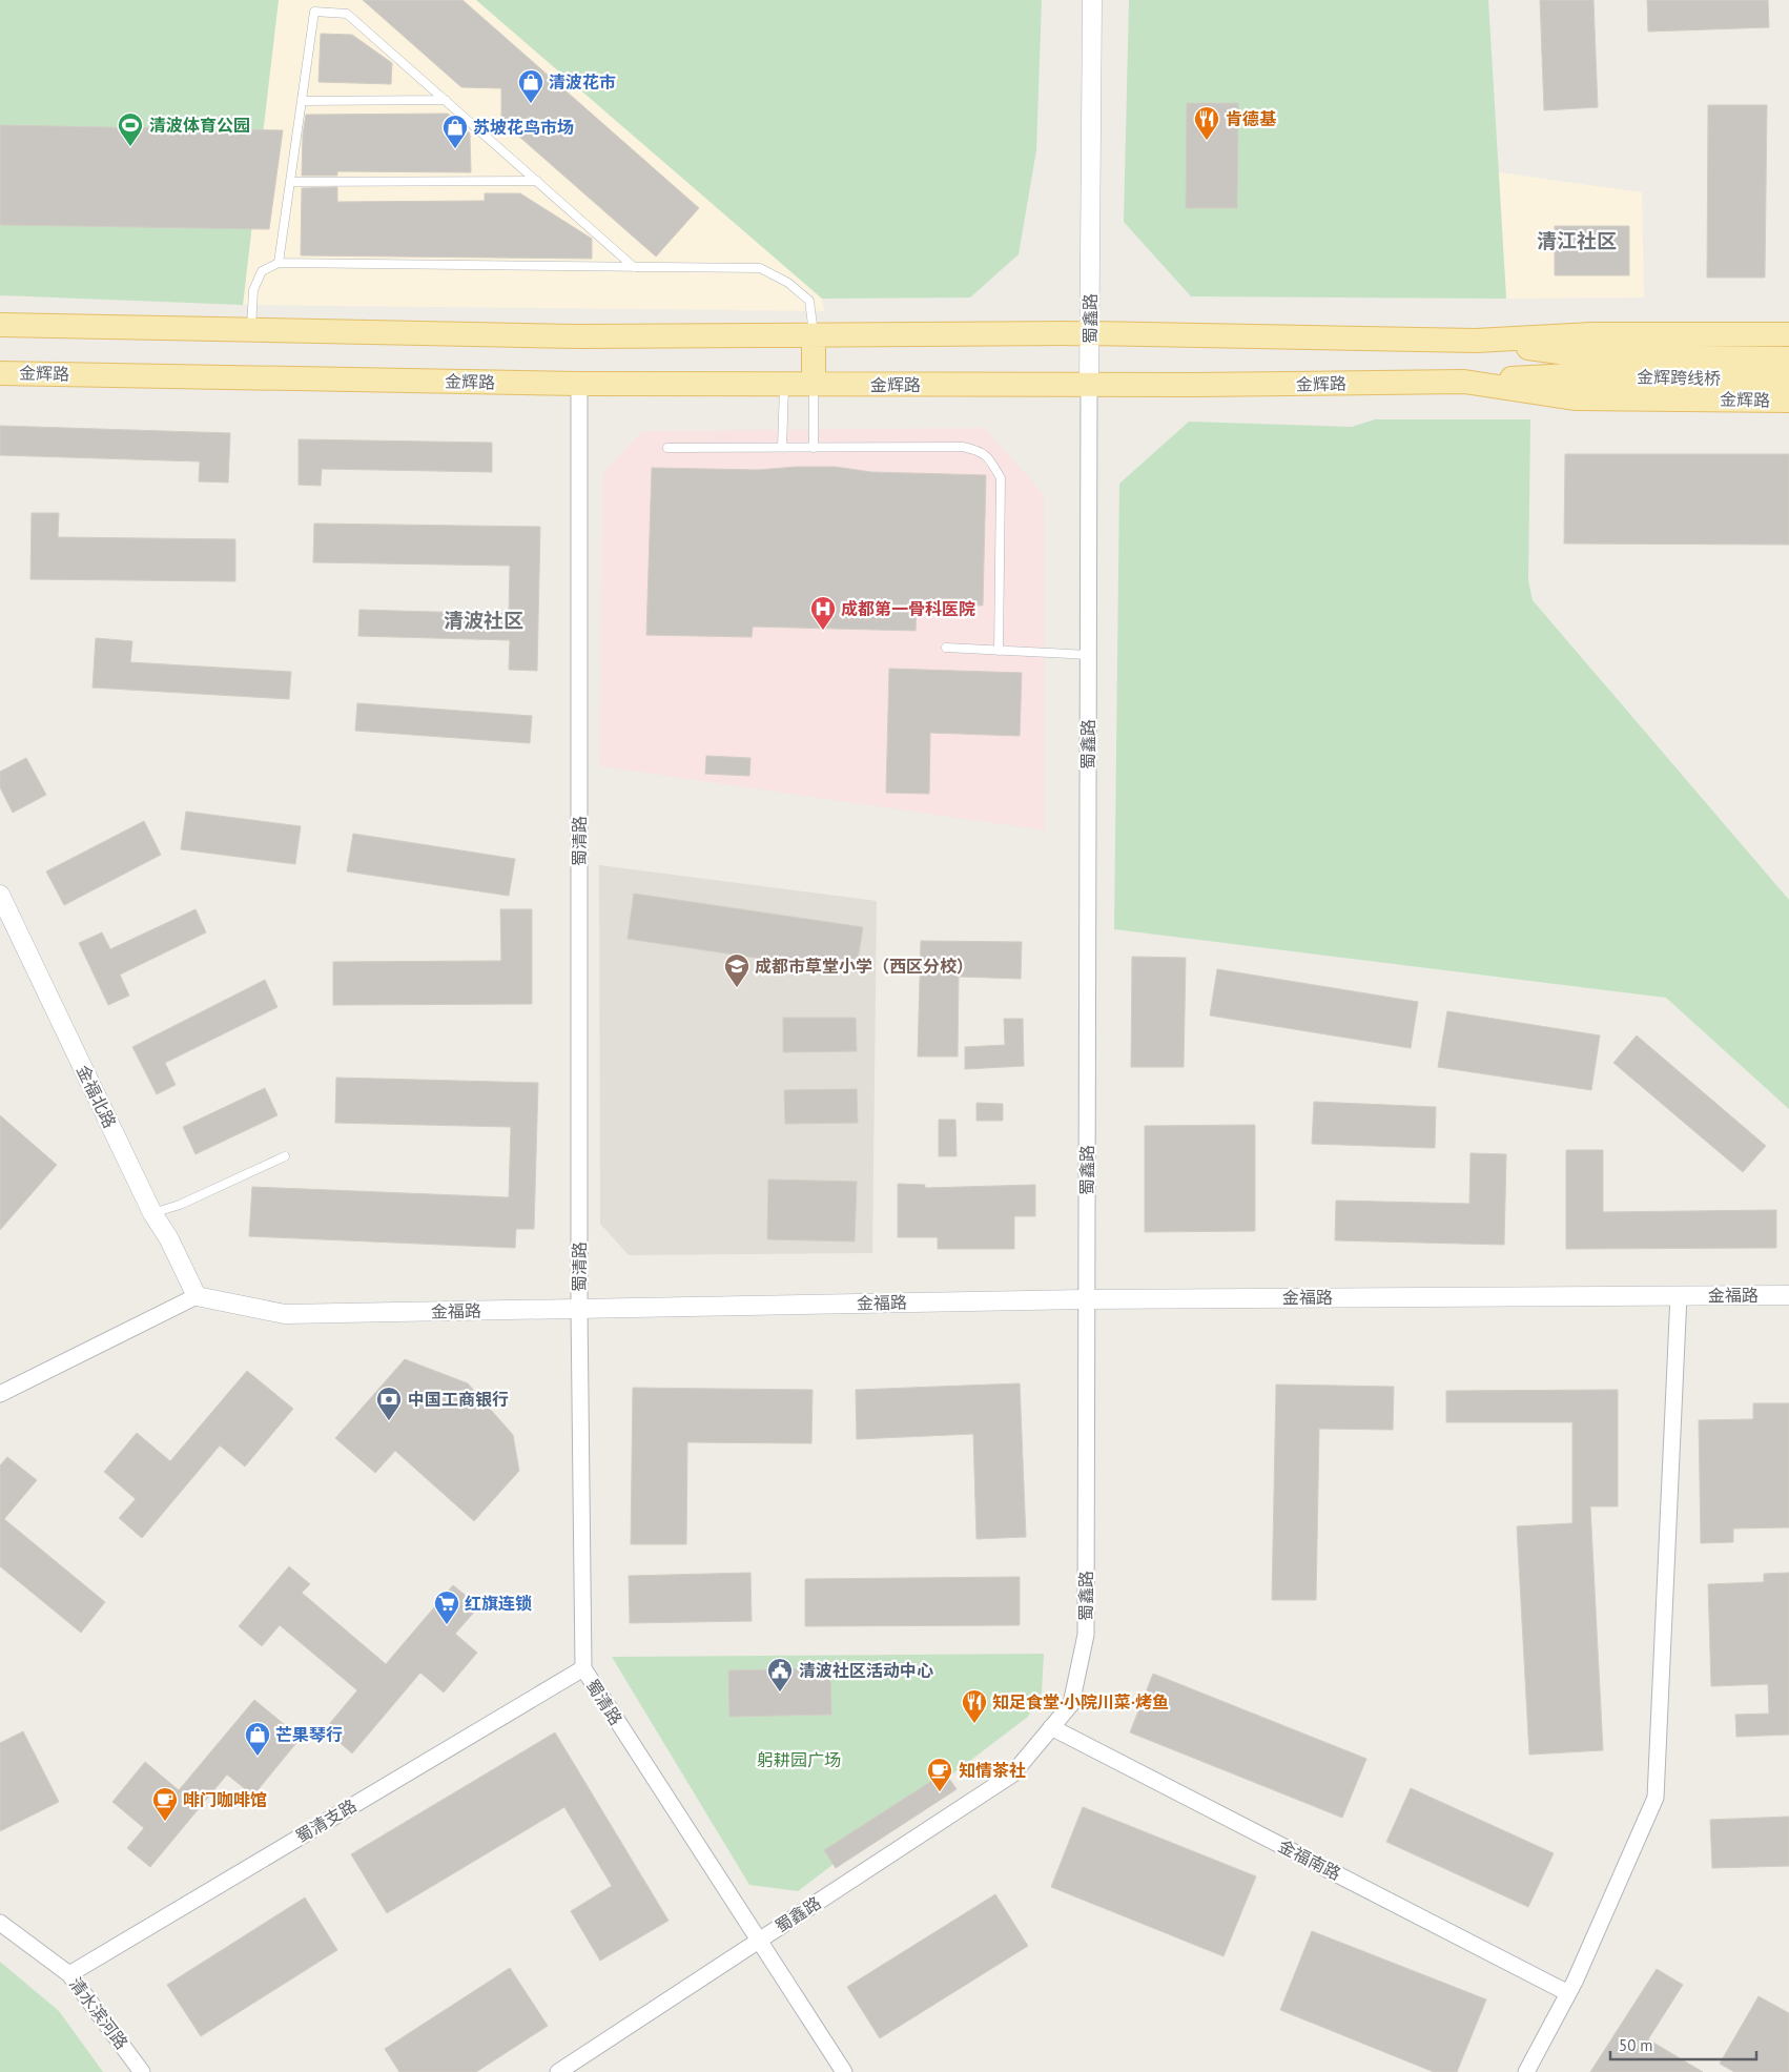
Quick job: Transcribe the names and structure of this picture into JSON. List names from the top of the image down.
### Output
{
  "streets": {
    "main road": ["金辉路", "金辉跨线桥"],
    "street": [
      "蜀鑫路",
      "蜀清路",
      "金福北路",
      "金福路",
      "蜀清支路",
      "金福南路",
      "清水滨河路"
    ]
  },
  "crossings": [
    ["蜀鑫路", "金辉路"],
    ["蜀鑫路", "蜀清路"],
    ["蜀鑫路", "金福路"],
    ["蜀鑫路", "金福南路"],
    ["金辉路", "金辉跨线桥"],
    ["金辉路", "蜀清路"],
    ["蜀清路", "金福路"],
    ["蜀清路", "蜀清支路"],
    ["金福北路", "金福路"],
    ["蜀清支路", "清水滨河路"]
  ],
  "districts": ["清江社区", "清波社区"],
  "parks": ["躬耕园广场"],
  "places": {
    "shop": ["清波花市", "苏坡花鸟市场", "芒果琴行"],
    "restaurant": ["肯德基", "知足食堂·小院川菜·烤鱼"],
    "sports": ["清波体育公园"],
    "hospital": ["成都第一骨科医院"],
    "school or university": ["成都市草堂小学（西区分校）"],
    "bank": ["中国工商银行"],
    "supermarket": ["红旗连锁"],
    "public building": ["清波社区活动中心"],
    "cafe": ["知情茶社", "啡门咖啡馆"]
  },
  "scale_bar": "50 m"
}
